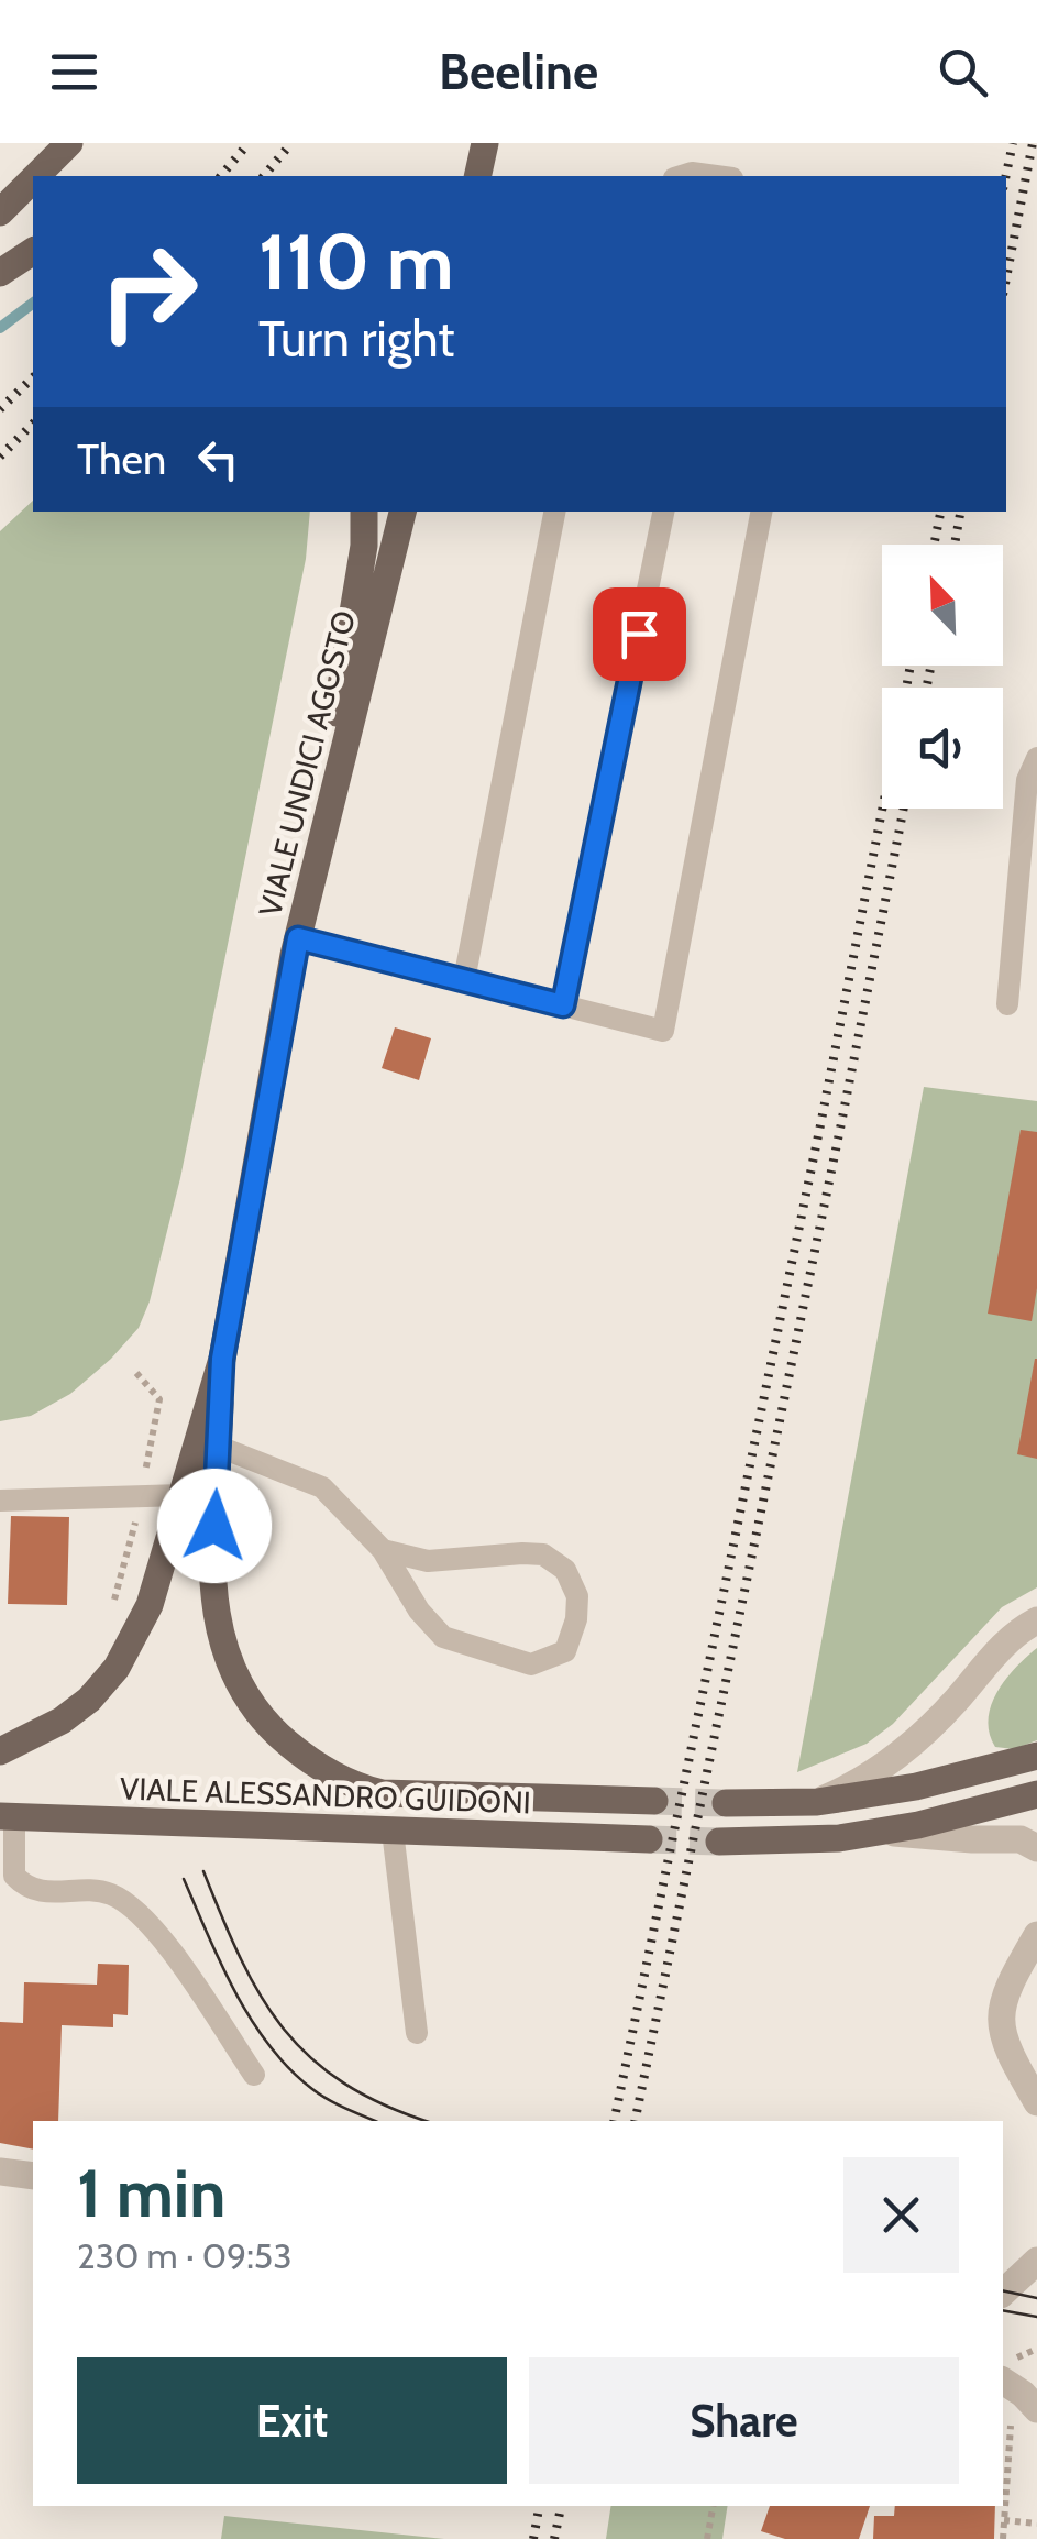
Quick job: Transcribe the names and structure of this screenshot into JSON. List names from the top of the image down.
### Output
{
  "streets": {
    "main road": ["VIALE UNDICI AGOSTO", "VIALE ALESSANDRO GUIDONI"]
  },
  "crossings": [
    ["VIALE UNDICI AGOSTO", "VIALE ALESSANDRO GUIDONI"]
  ],
  "north": "top left",
  "page": {
    "header": "Beeline",
    "turn": ["110 m", "Turn right"],
    "then": "Then",
    "heading": ["1 min", "230 m · 09:53"],
    "buttons": ["Exit", "Share"]
  }
}
